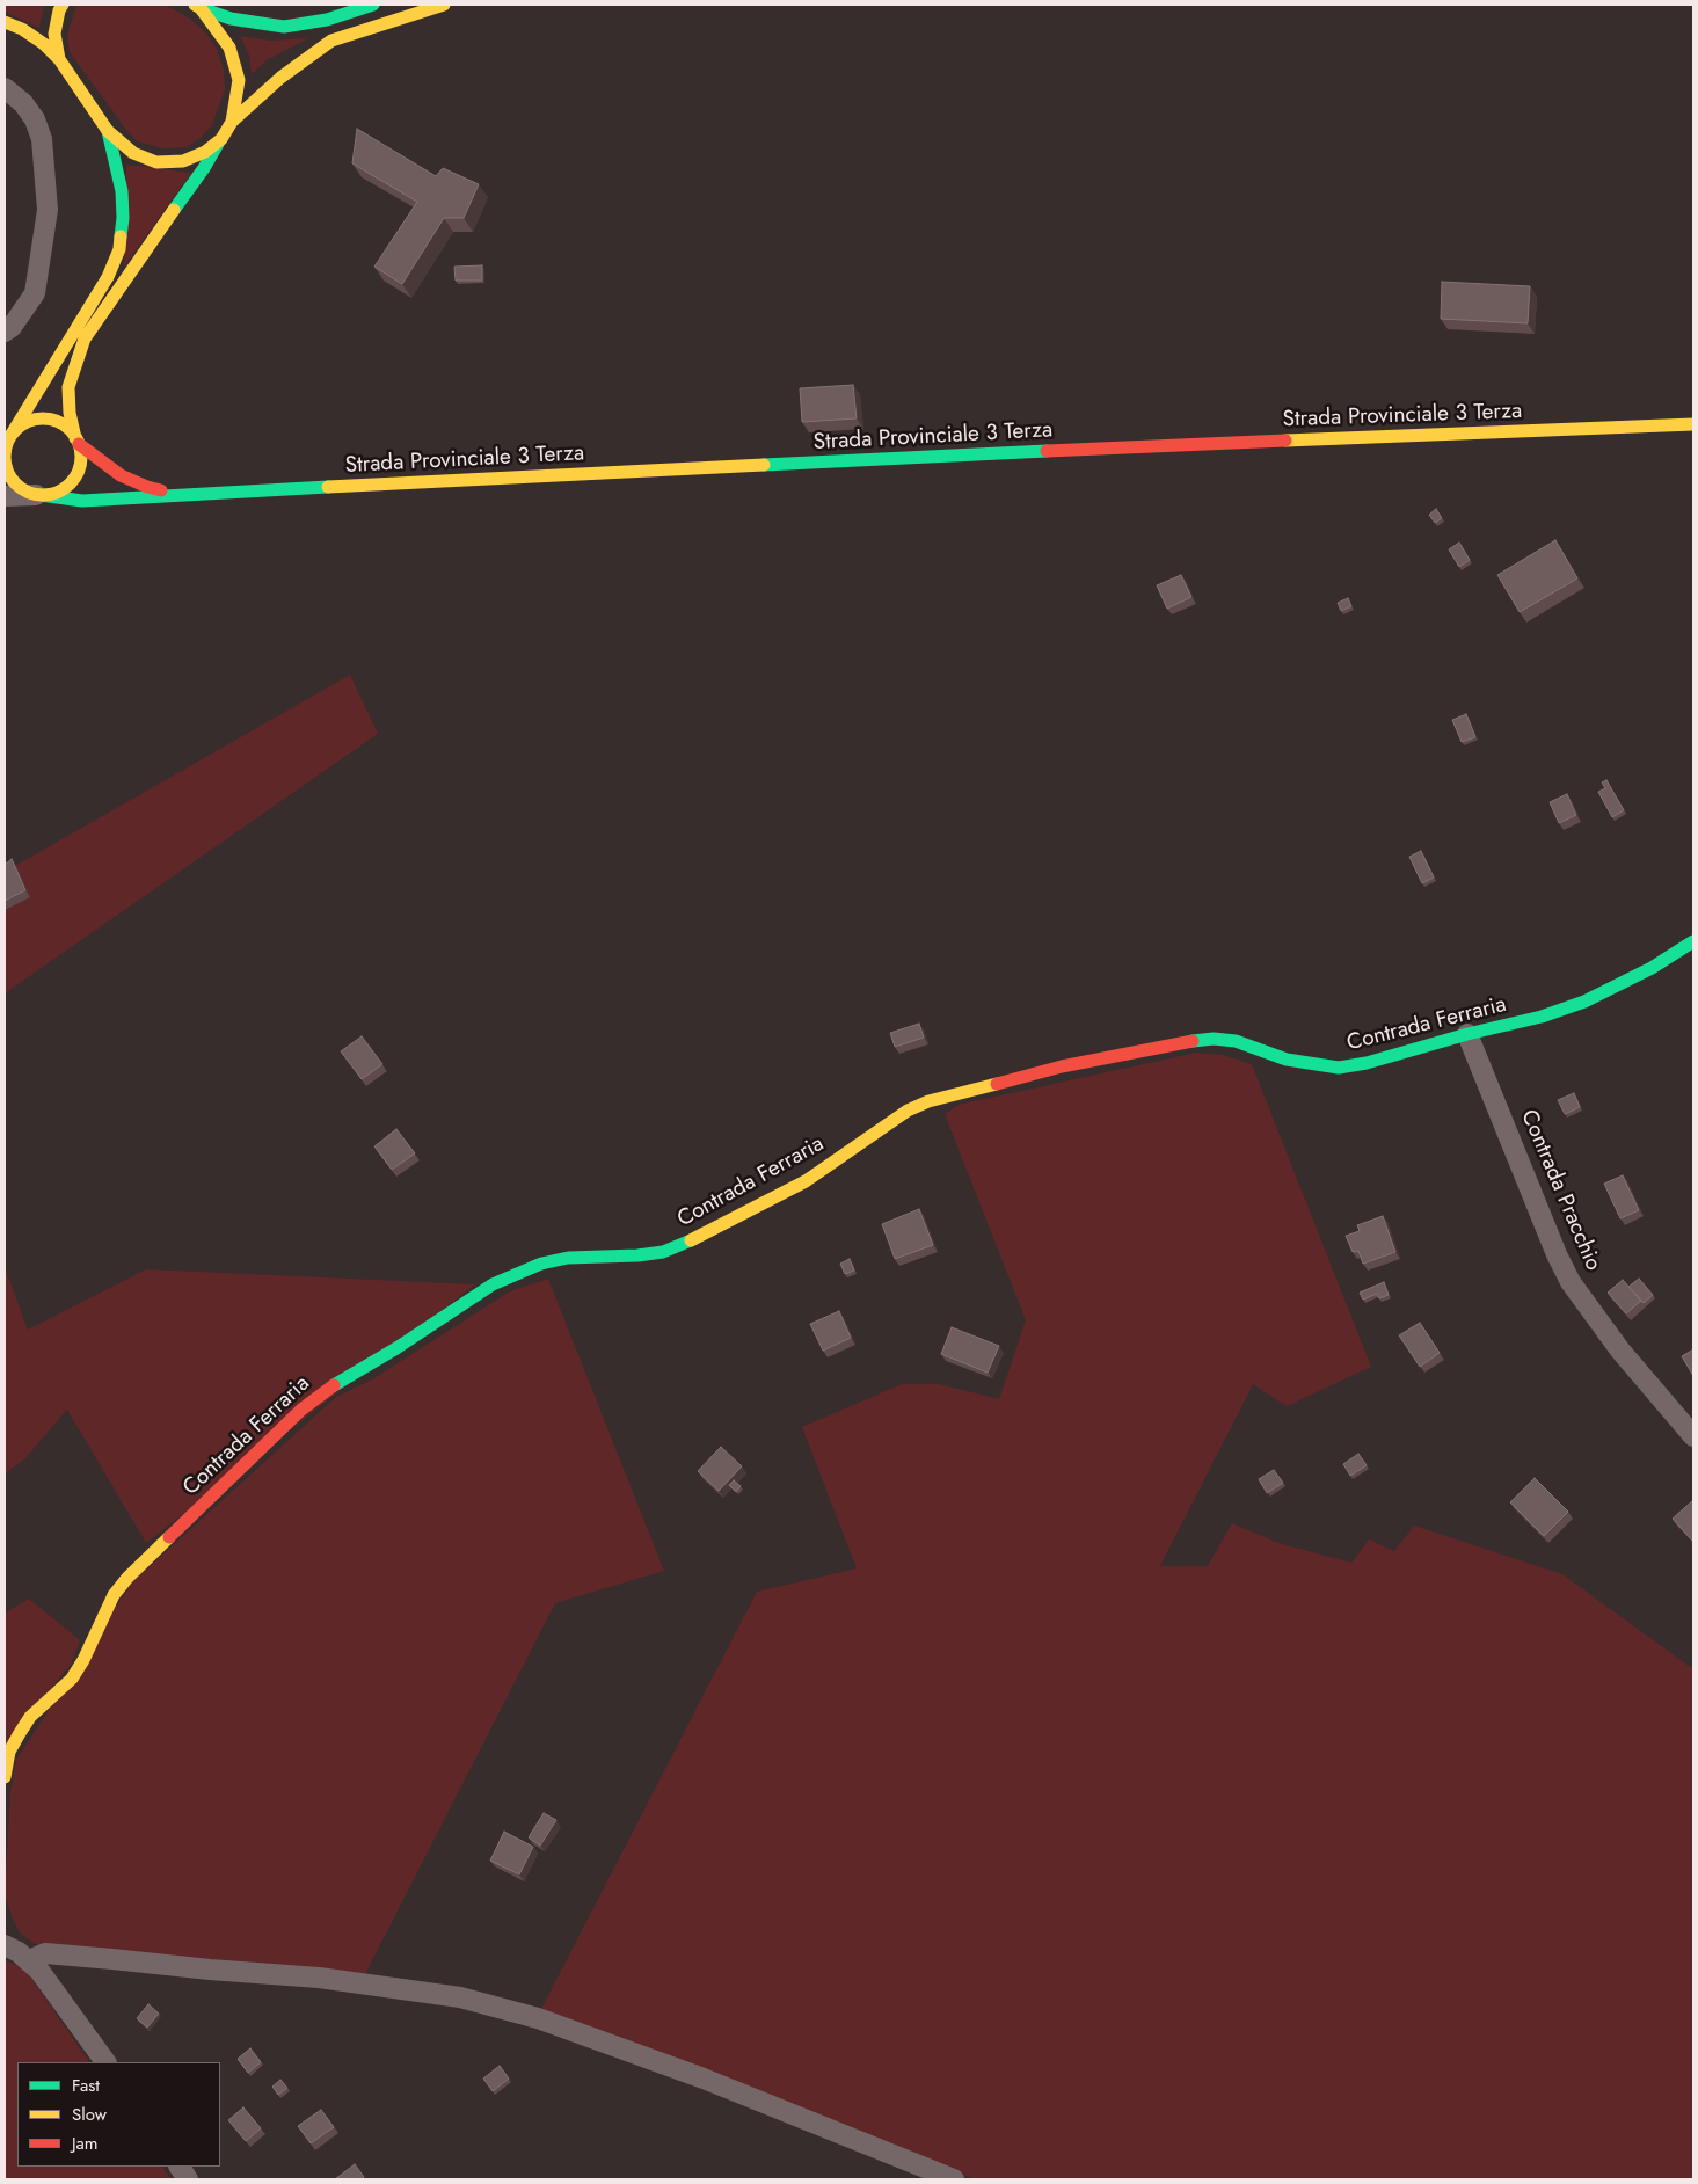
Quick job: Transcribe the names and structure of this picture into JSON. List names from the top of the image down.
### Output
{
  "streets": {
    "street": ["Strada Provinciale 3 Terza", "Contrada Ferraria", "Contrada Pracchio"]
  },
  "crossings": [
    ["Contrada Ferraria", "Contrada Pracchio"]
  ],
  "legend": ["Fast", "Slow", "Jam"]
}
